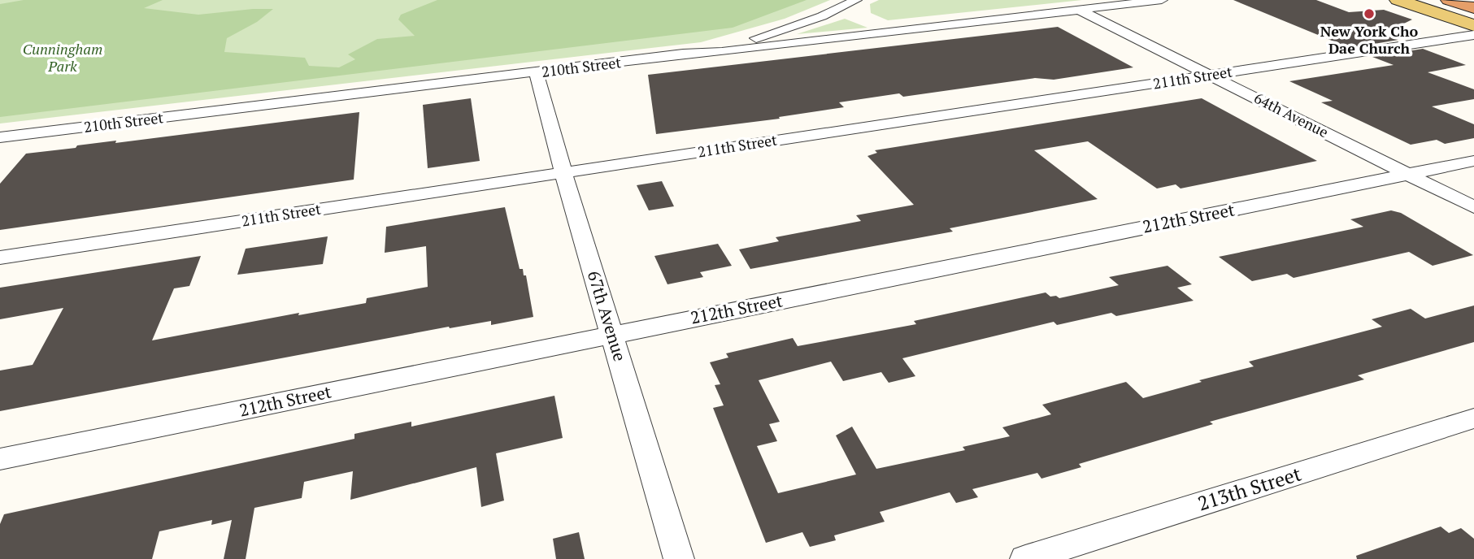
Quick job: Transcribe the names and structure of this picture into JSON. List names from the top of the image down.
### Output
{
  "streets": {
    "street": [
      "210th Street",
      "211th Street",
      "64th Avenue",
      "212th Street",
      "67th Avenue",
      "213th Street"
    ]
  },
  "crossings": [
    ["210th Street", "64th Avenue"],
    ["210th Street", "67th Avenue"],
    ["211th Street", "64th Avenue"],
    ["211th Street", "67th Avenue"],
    ["64th Avenue", "212th Street"],
    ["212th Street", "67th Avenue"]
  ],
  "parks": ["Cunningham Park"],
  "places": ["New York Cho Dae Church"]
}
